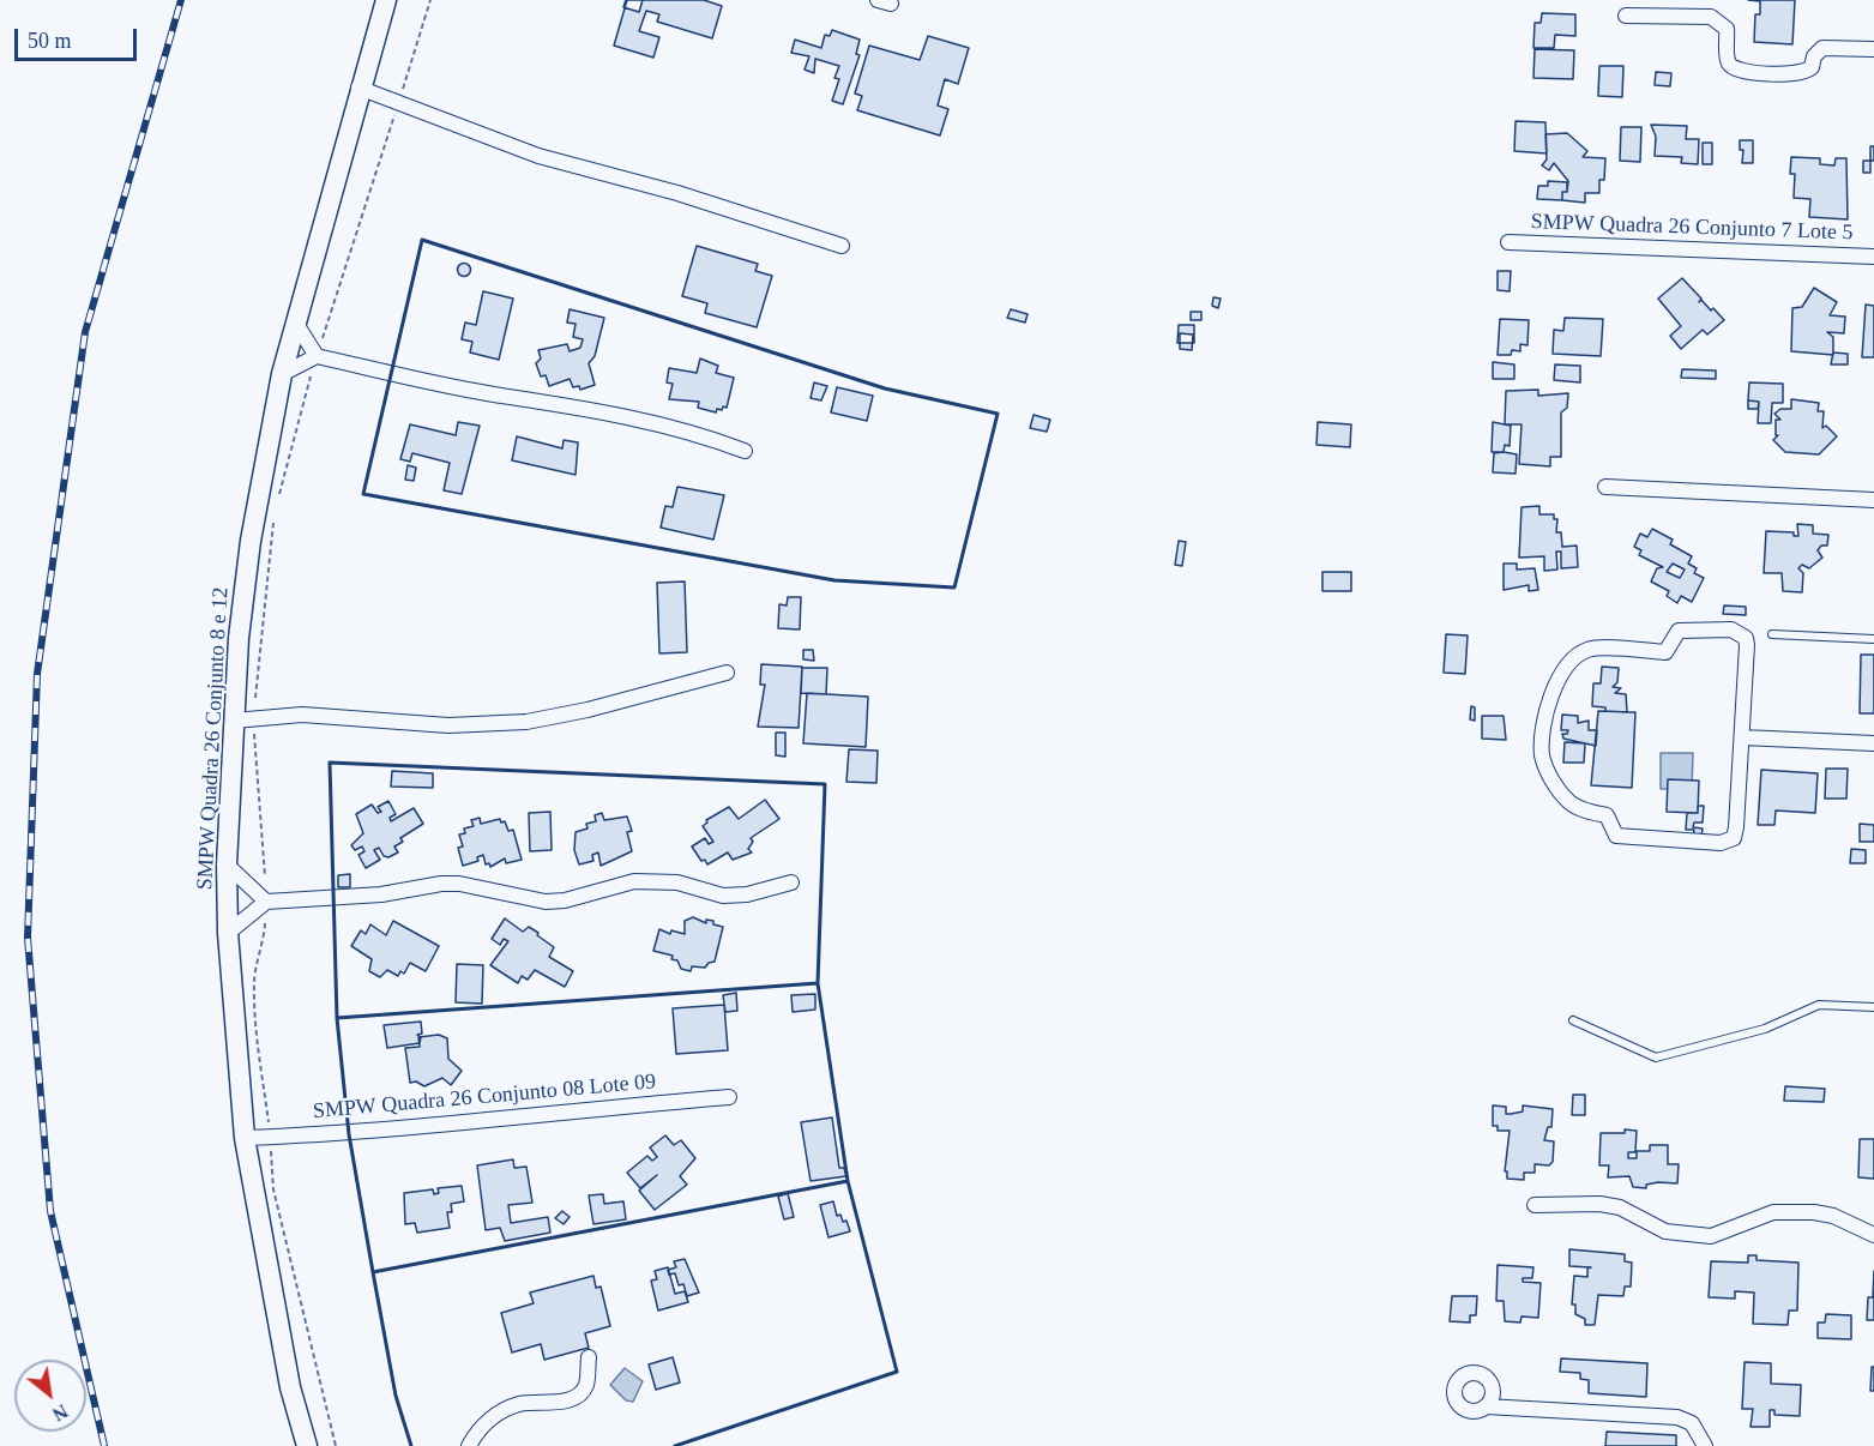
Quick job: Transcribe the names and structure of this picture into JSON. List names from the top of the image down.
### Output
{
  "streets": {
    "street": ["SMPW Quadra 26 Conjunto 7 Lote 5", "SMPW Quadra 26 Conjunto 8 e 12", "SMPW Quadra 26 Conjunto 08 Lote 09"]
  },
  "crossings": [
    ["SMPW Quadra 26 Conjunto 8 e 12", "SMPW Quadra 26 Conjunto 08 Lote 09"]
  ],
  "scale_bar": "50 m",
  "north": "bottom right"
}
